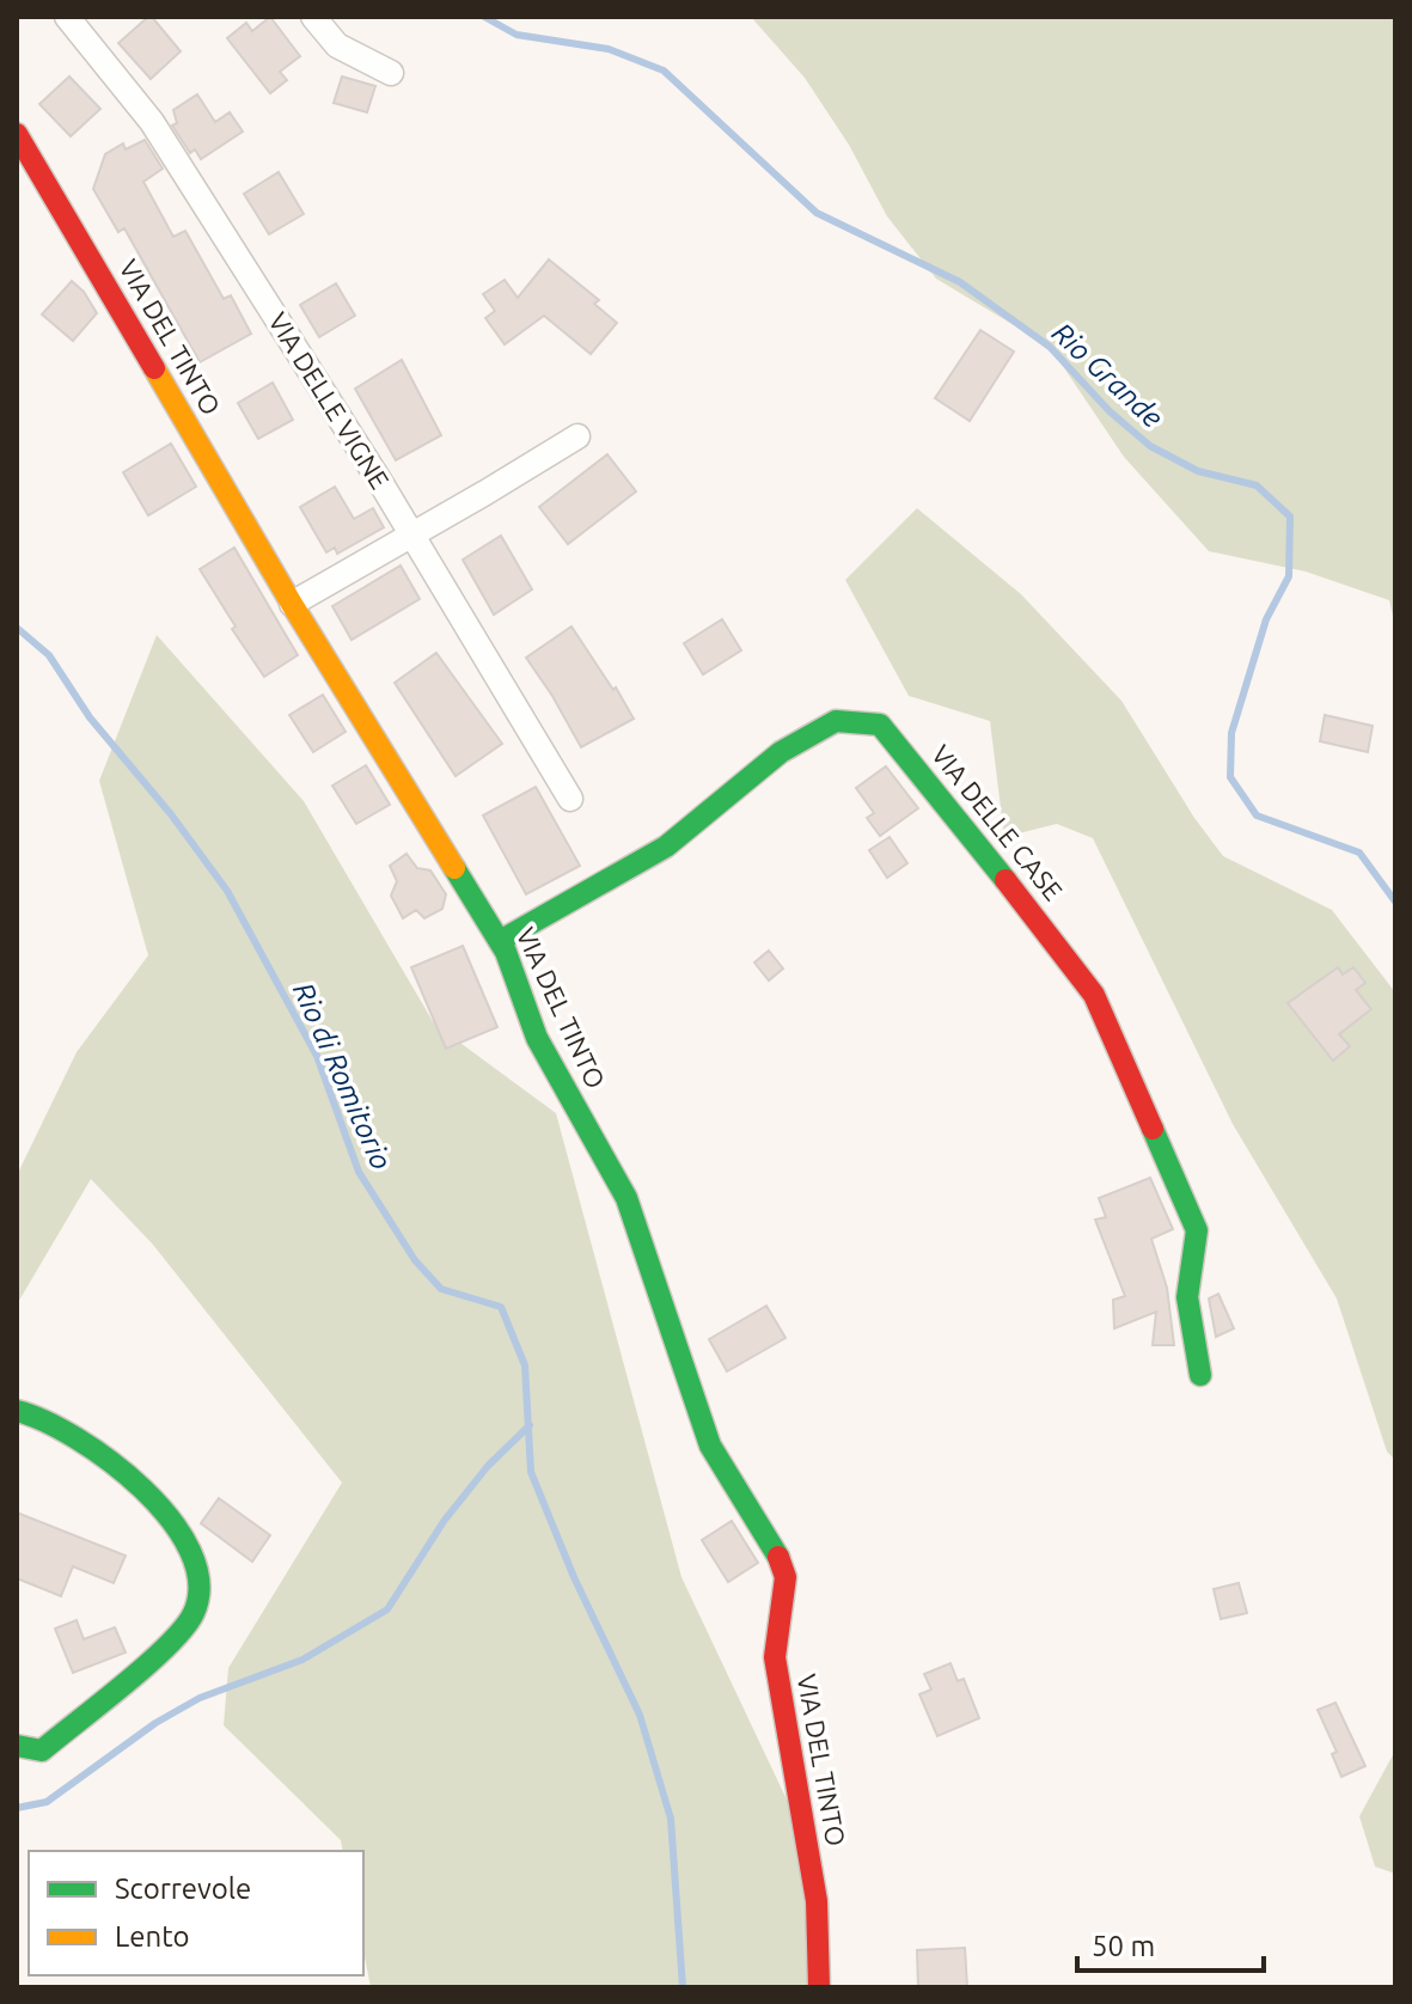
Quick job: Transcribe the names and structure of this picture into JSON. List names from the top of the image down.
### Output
{
  "streets": {
    "street": ["VIA DEL TINTO", "VIA DELLE VIGNE", "VIA DELLE CASE"]
  },
  "crossings": [
    ["VIA DEL TINTO", "VIA DELLE CASE"]
  ],
  "water": ["Rio Grande", "Rio di Romitorio"],
  "legend": ["Scorrevole", "Lento"],
  "scale_bar": "50 m"
}
